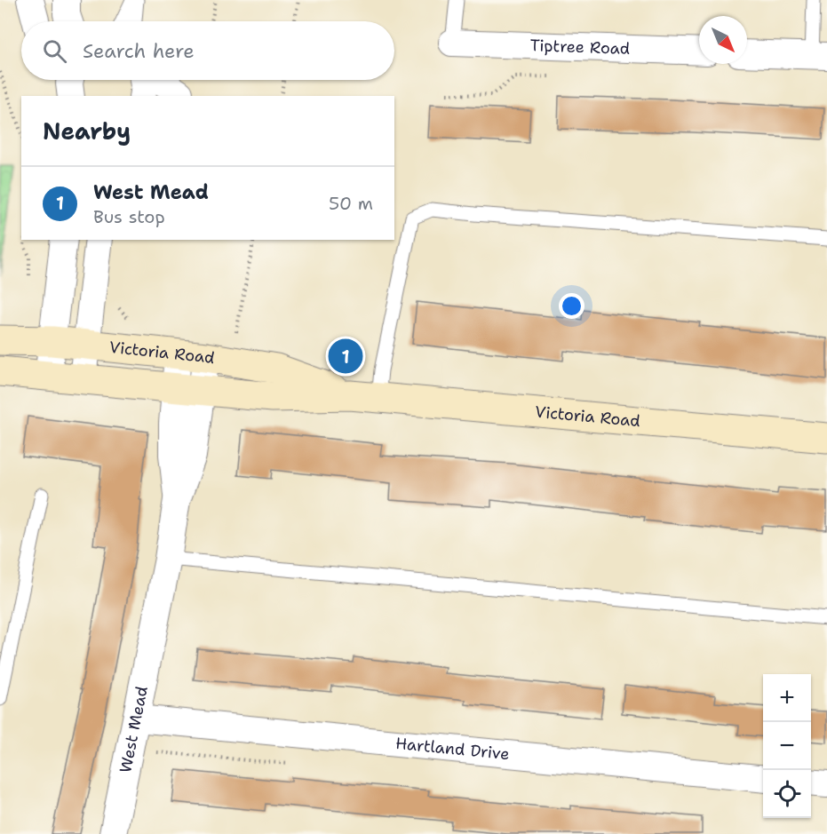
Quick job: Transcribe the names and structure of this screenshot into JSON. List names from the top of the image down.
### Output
{
  "streets": {
    "street": [
      "Tiptree Road",
      "Victoria Road",
      "West Mead",
      "Hartland Drive"
    ]
  },
  "crossings": [
    ["Victoria Road", "West Mead"],
    ["West Mead", "Hartland Drive"]
  ],
  "north": "bottom right",
  "page": {
    "search": "Search here",
    "heading": "Nearby",
    "list": [
      {
        "mark": "1",
        "name": "West Mead",
        "note": "Bus stop",
        "value": "50 m"
      }
    ],
    "pins": "1",
    "map_buttons": ["+", "−"]
  }
}
